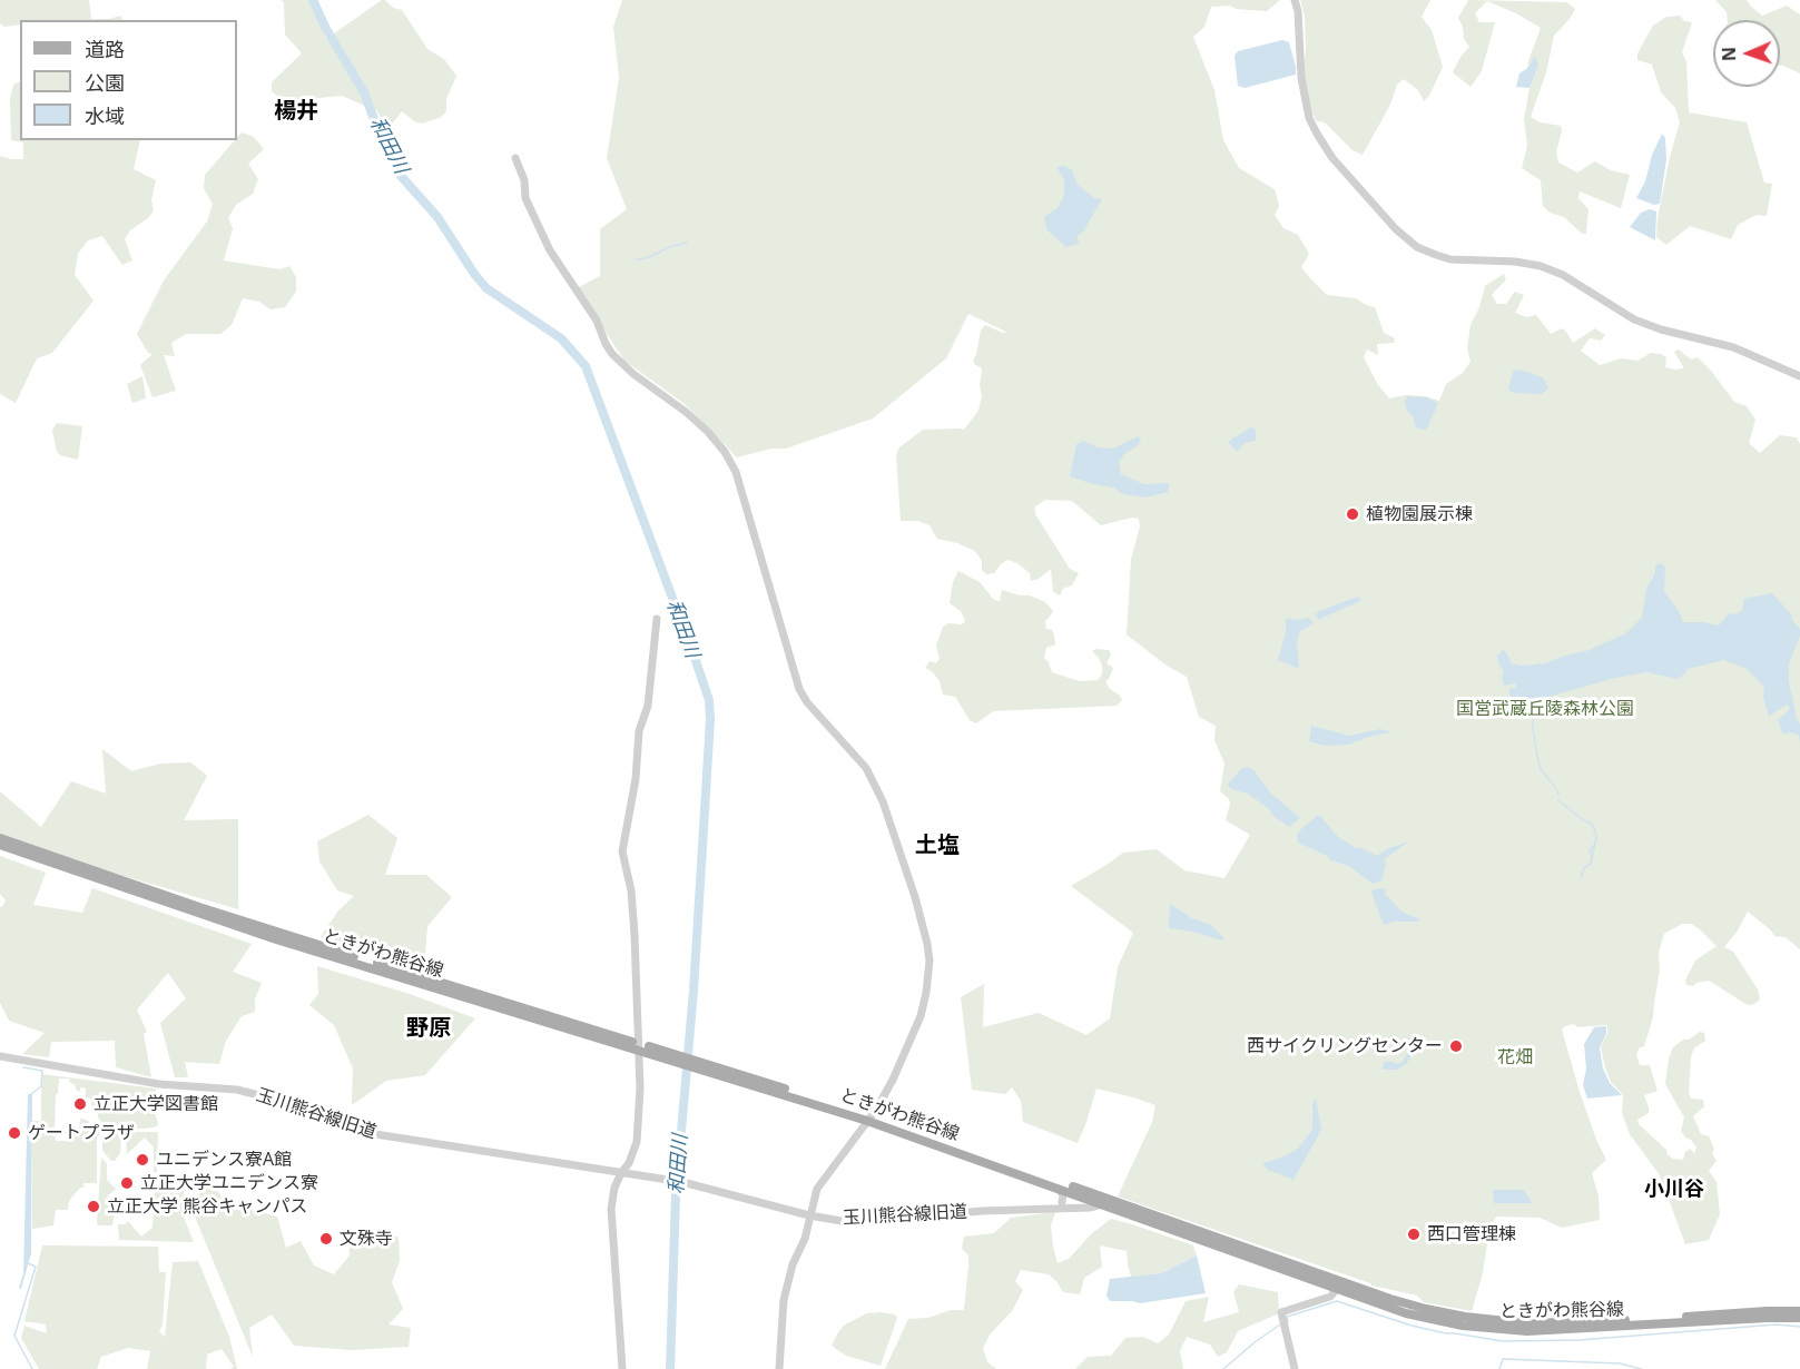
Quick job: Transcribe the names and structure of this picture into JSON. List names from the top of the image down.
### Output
{
  "streets": {
    "main road": ["ときがわ熊谷線"],
    "street": ["玉川熊谷線旧道"]
  },
  "crossings": [
    ["ときがわ熊谷線", "玉川熊谷線旧道"]
  ],
  "districts": [
    "楊井",
    "土塩",
    "野原",
    "小川谷"
  ],
  "water": ["和田川"],
  "parks": ["国営武蔵丘陵森林公園", "花畑"],
  "places": [
    "植物園展示棟",
    "西サイクリングセンター",
    "立正大学図書館",
    "ゲートプラザ",
    "ユニデンス寮A館",
    "立正大学ユニデンス寮",
    "立正大学 熊谷キャンパス",
    "西口管理棟",
    "文殊寺"
  ],
  "legend": ["道路", "公園", "水域"],
  "north": "left"
}
